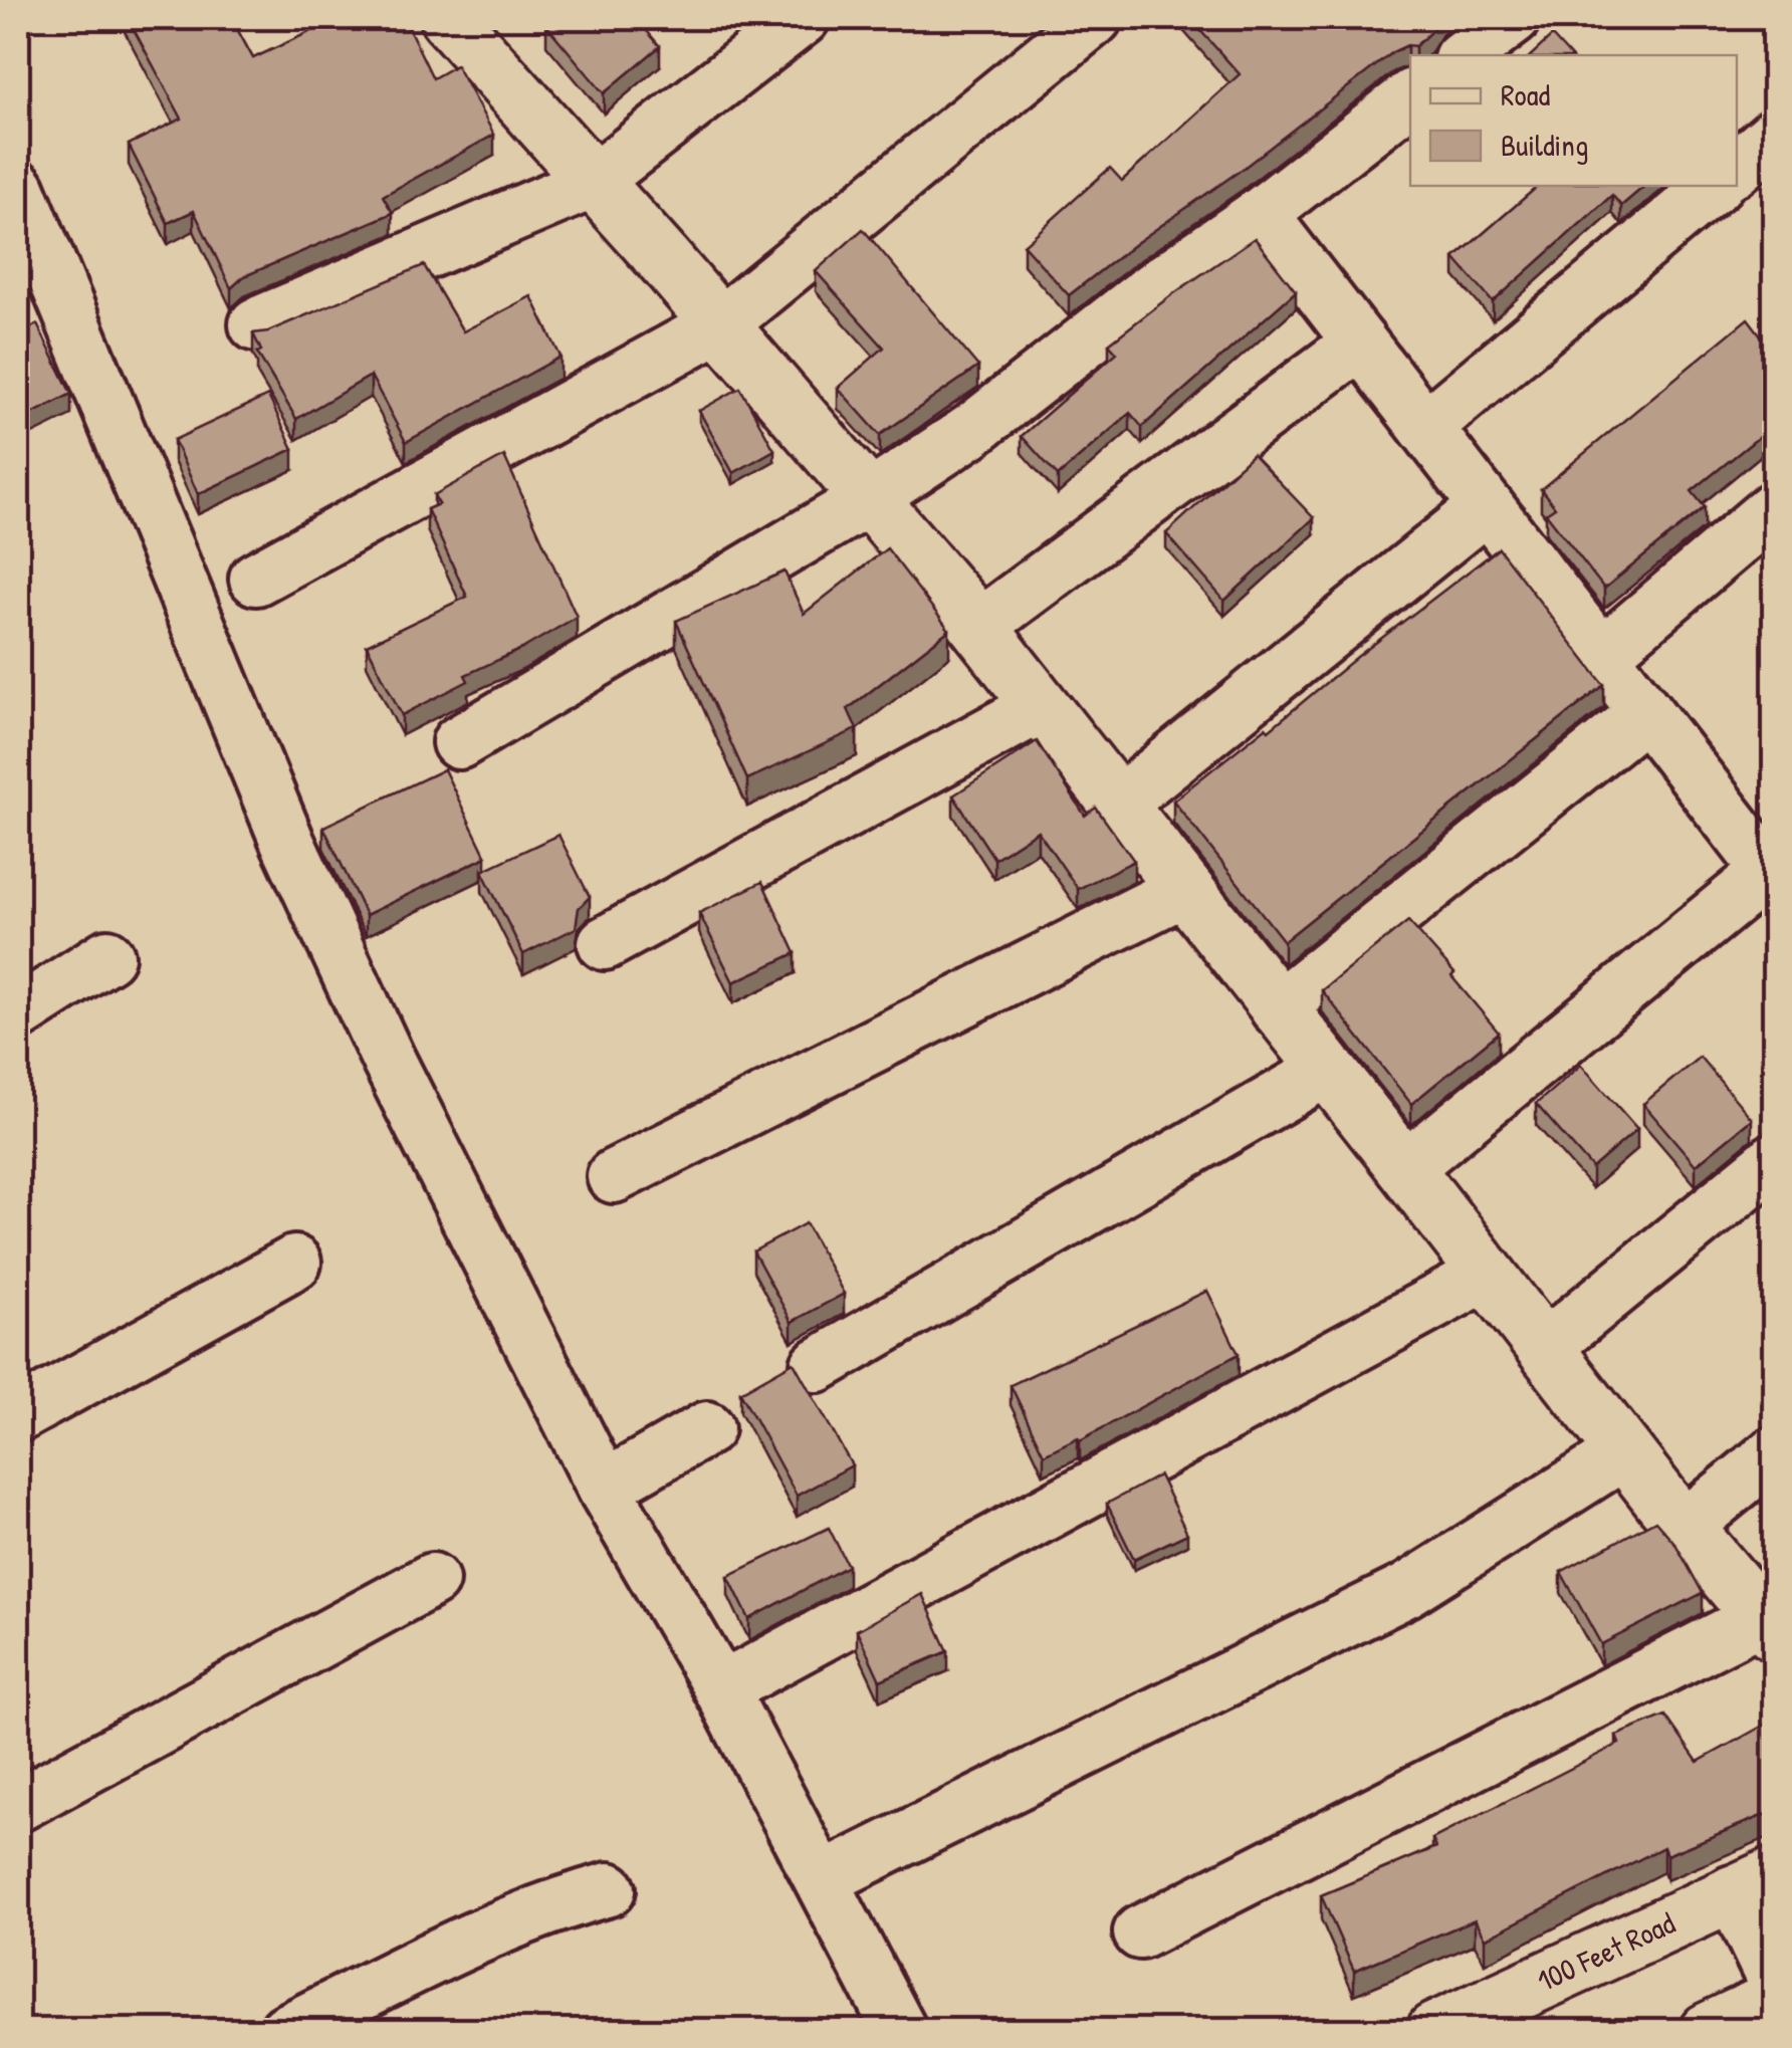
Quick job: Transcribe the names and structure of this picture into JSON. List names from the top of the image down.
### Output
{
  "streets": {
    "street": ["100 Feet Road"]
  },
  "legend": ["Road", "Building"]
}
